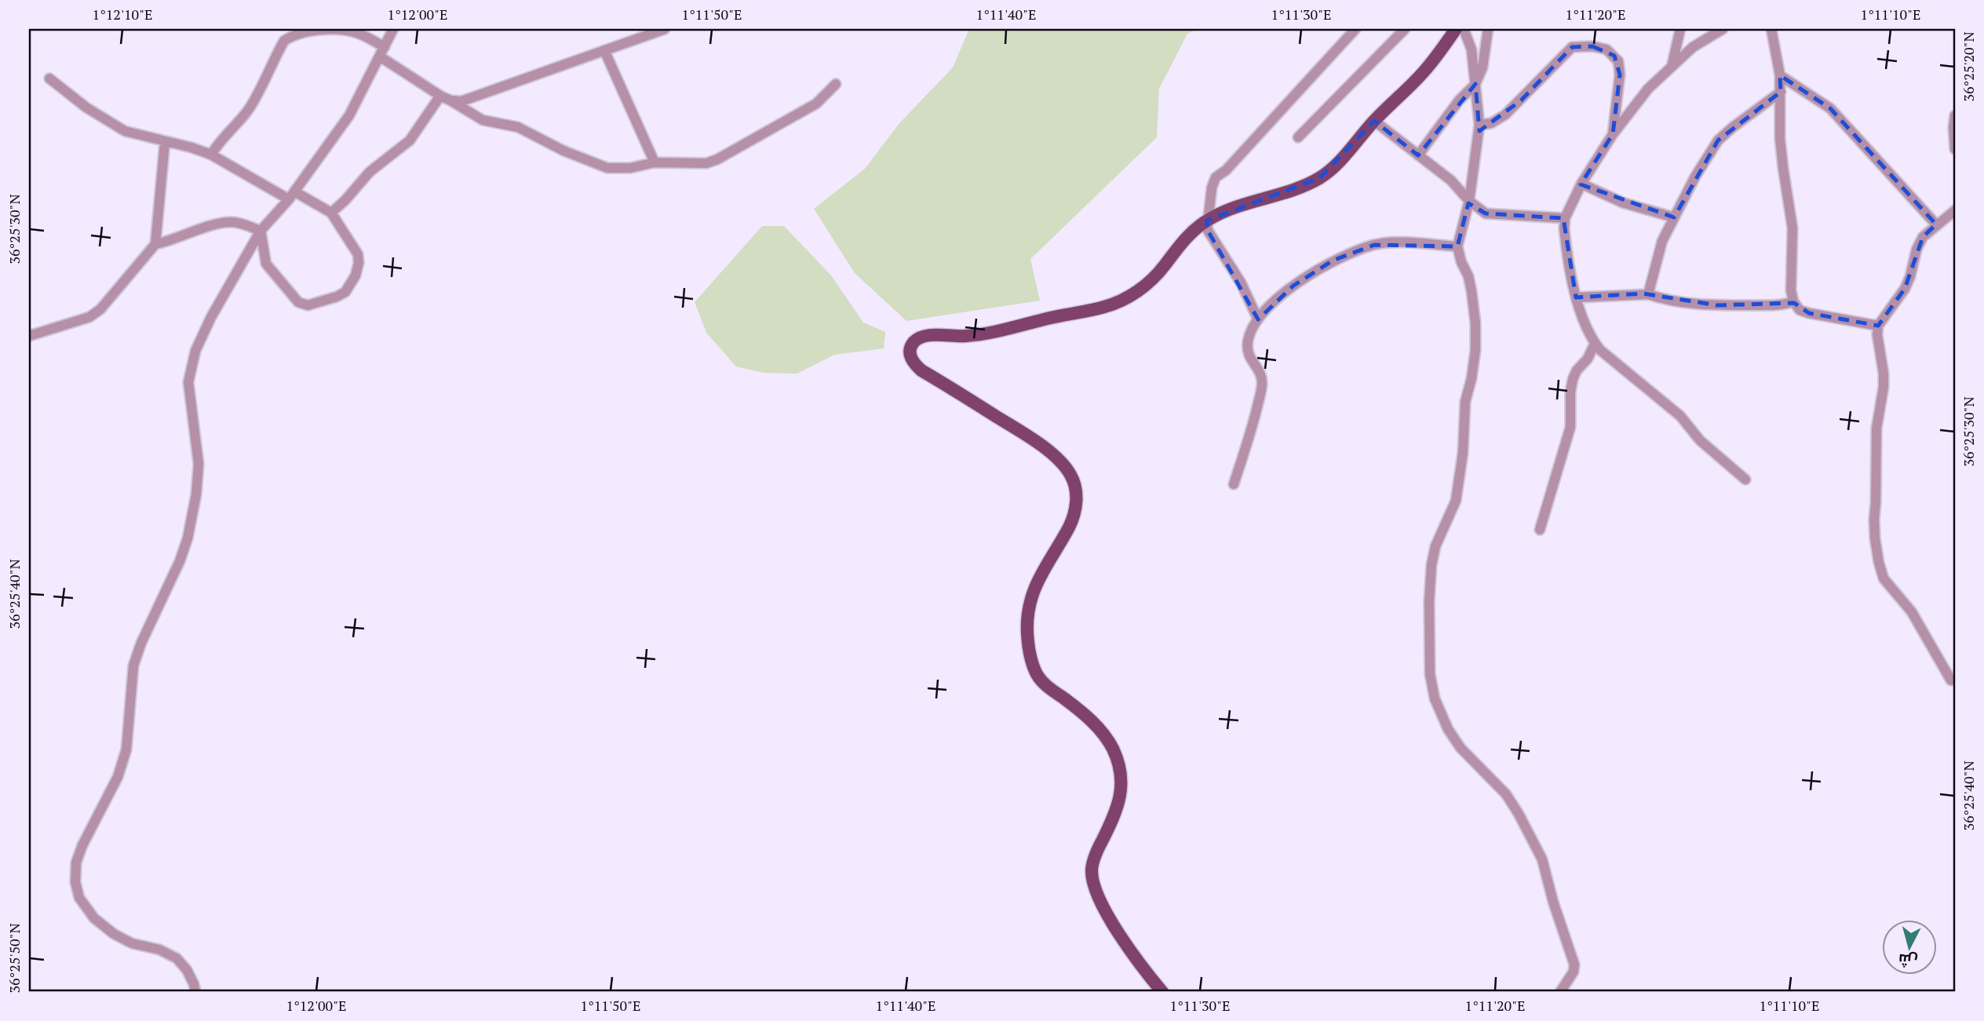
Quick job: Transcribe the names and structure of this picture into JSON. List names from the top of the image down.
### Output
{
  "north": "bottom",
  "coordinates": [
    "1°12'10\"E",
    "1°12'00\"E",
    "1°11'50\"E",
    "1°11'40\"E",
    "1°11'30\"E",
    "1°11'20\"E",
    "1°11'10\"E",
    "36°25'20\"N",
    "36°25'30\"N",
    "36°25'40\"N",
    "36°25'50\"N"
  ]
}
